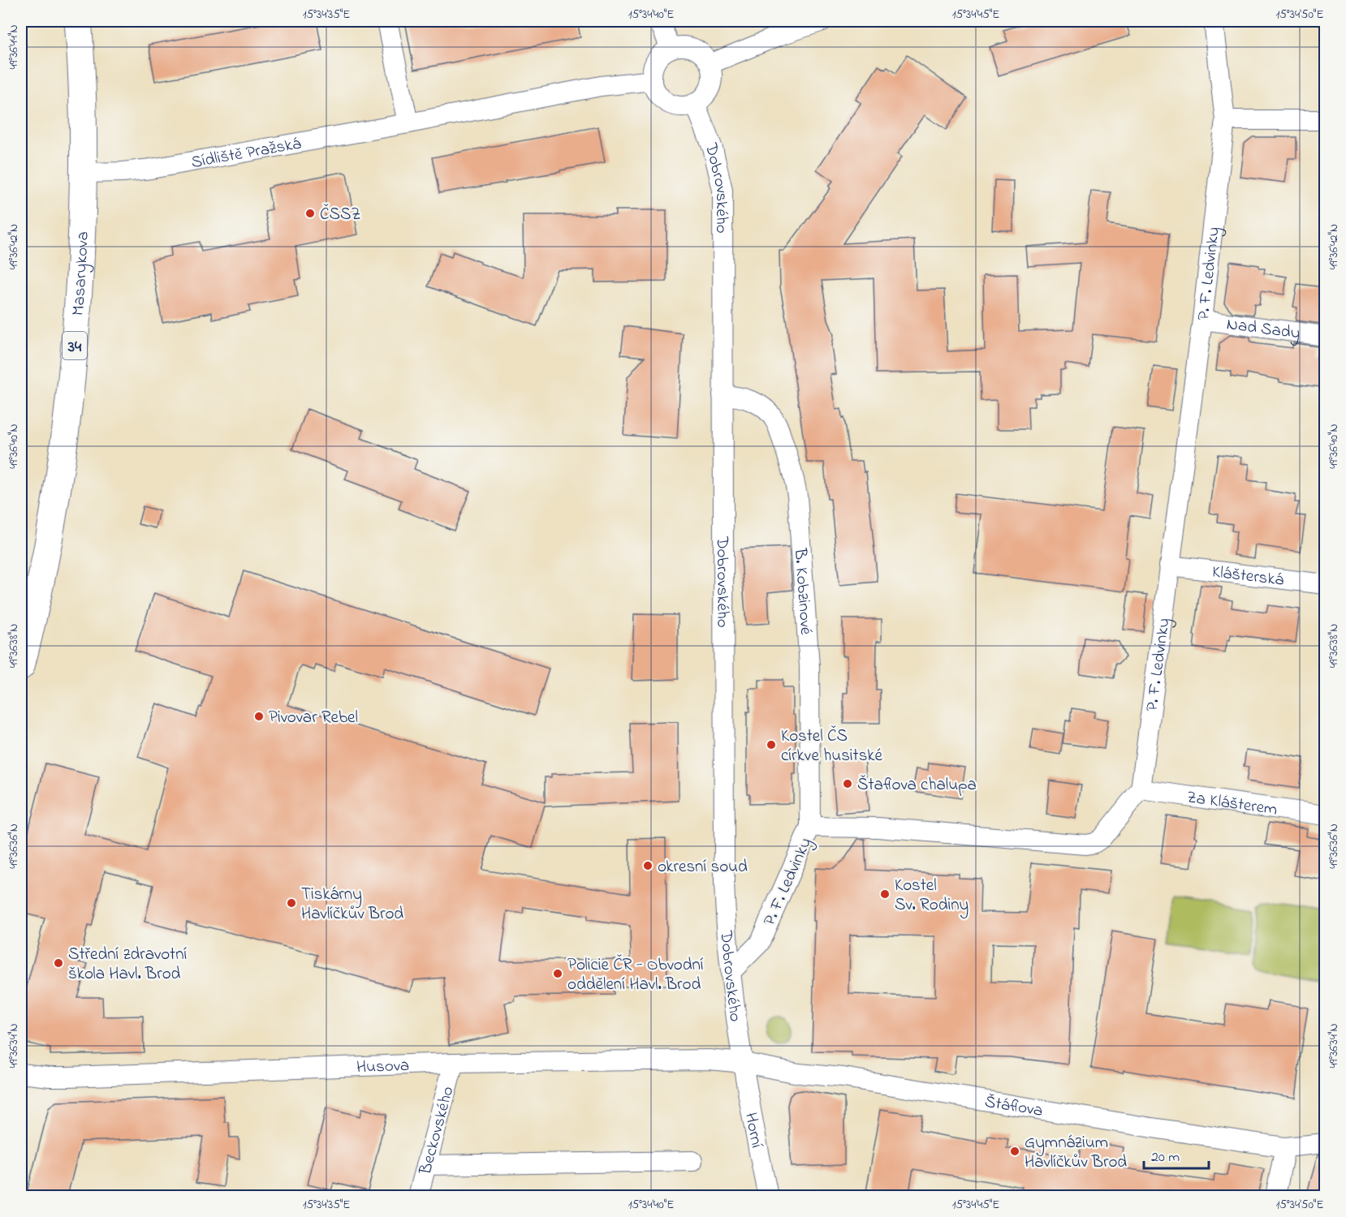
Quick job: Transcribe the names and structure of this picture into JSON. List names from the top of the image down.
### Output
{
  "streets": {
    "main road": ["Masarykova", "34"],
    "street": [
      "Sídliště Pražská",
      "Dobrovského",
      "P. F. Ledvinky",
      "Nad Sady",
      "Klášterská",
      "B. Kobzinové",
      "Za Klášterem",
      "Husova",
      "Štáflova",
      "Beckovského",
      "Horní"
    ]
  },
  "crossings": [
    ["Sídliště Pražská", "Dobrovského"],
    ["Sídliště Pražská", "Masarykova"],
    ["Dobrovského", "P. F. Ledvinky"],
    ["Dobrovského", "B. Kobzinové"],
    ["Dobrovského", "Husova"],
    ["Dobrovského", "Štáflova"],
    ["Dobrovského", "Horní"],
    ["P. F. Ledvinky", "Nad Sady"],
    ["P. F. Ledvinky", "Klášterská"],
    ["P. F. Ledvinky", "B. Kobzinové"],
    ["P. F. Ledvinky", "Za Klášterem"],
    ["Husova", "Štáflova"],
    ["Husova", "Beckovského"],
    ["Husova", "Horní"],
    ["Štáflova", "Horní"]
  ],
  "places": [
    "ČSSZ",
    "Pivovar Rebel",
    "Kostel ČS církve husitské",
    "Štaflova chalupa",
    "okresní soud",
    "Kostel Sv. Rodiny",
    "Tiskárny Havlíčkův Brod",
    "Střední zdravotní škola Havl. Brod",
    "Policie ČR - Obvodní oddělení Havl. Brod",
    "Gymnázium Havlíčkův Brod"
  ],
  "scale_bar": "20 m",
  "coordinates": [
    "15°34'35\"E",
    "15°34'40\"E",
    "15°34'45\"E",
    "15°34'50\"E",
    "49°36'44\"N",
    "49°36'42\"N",
    "49°36'40\"N",
    "49°36'38\"N",
    "49°36'36\"N",
    "49°36'34\"N"
  ]
}
